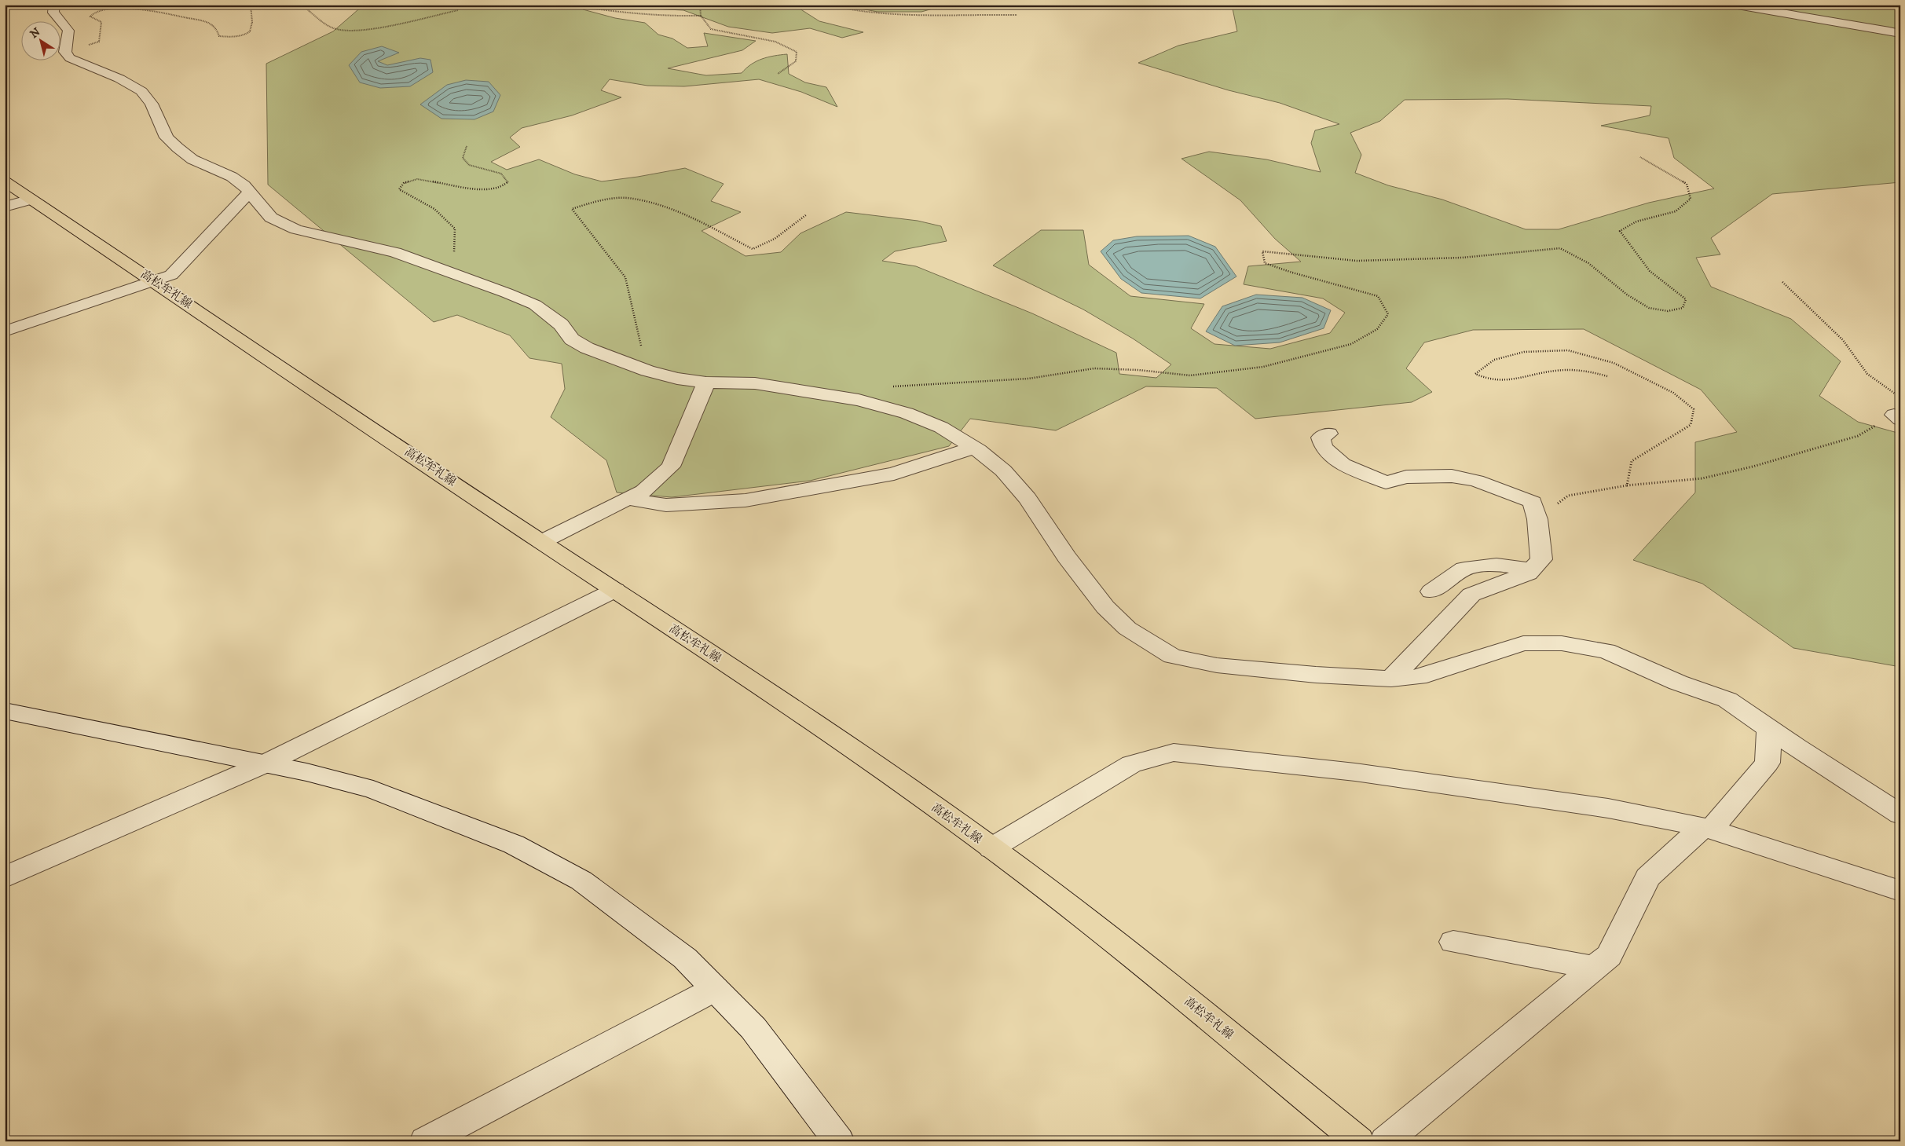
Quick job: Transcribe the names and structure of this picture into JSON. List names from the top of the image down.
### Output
{
  "streets": {
    "main road": ["高松牟礼線"]
  },
  "north": "top left"
}
